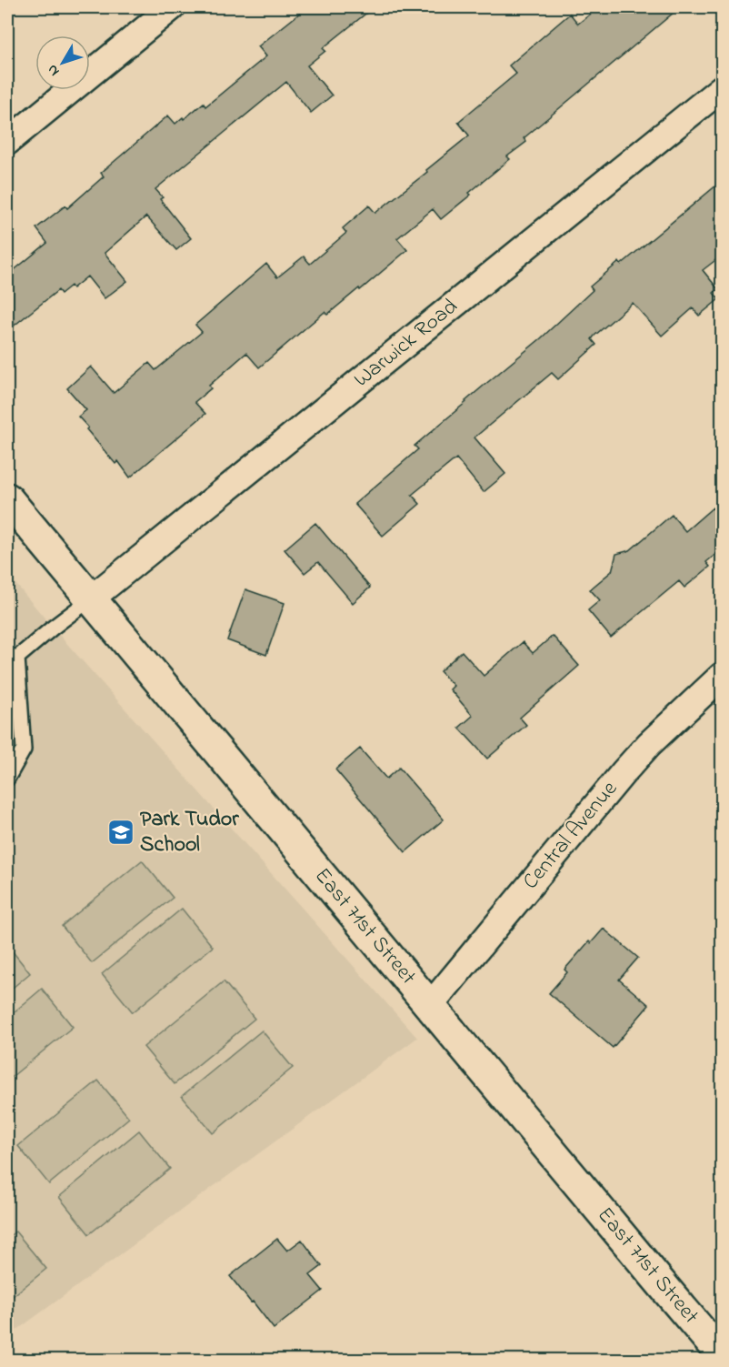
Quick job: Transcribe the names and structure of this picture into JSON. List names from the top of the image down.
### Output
{
  "streets": {
    "main road": ["East 71st Street"],
    "street": ["Warwick Road", "Central Avenue"]
  },
  "crossings": [
    ["Warwick Road", "East 71st Street"],
    ["Central Avenue", "East 71st Street"]
  ],
  "places": {
    "school or university": ["Park Tudor School"]
  },
  "north": "bottom left"
}
